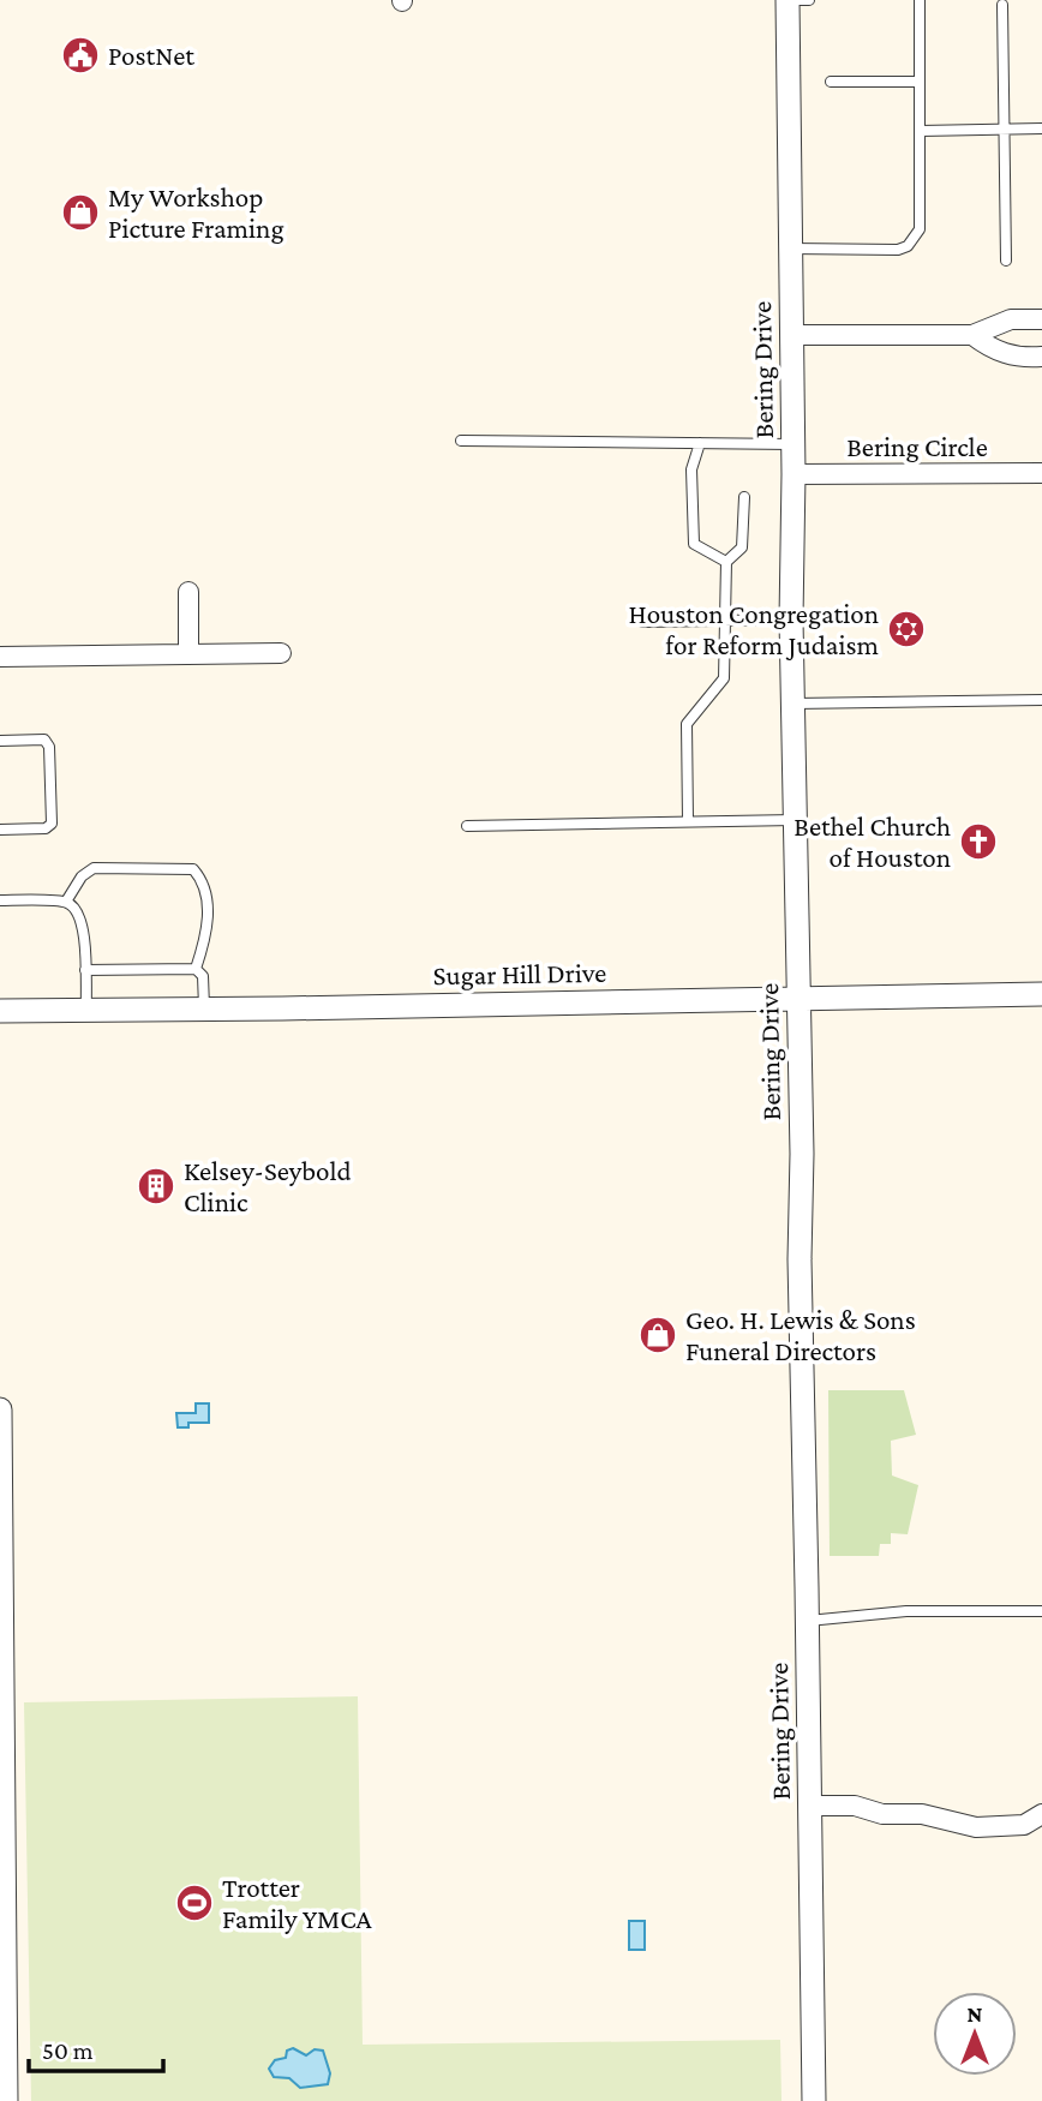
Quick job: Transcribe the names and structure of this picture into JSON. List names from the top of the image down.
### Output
{
  "streets": {
    "street": ["Bering Drive", "Bering Circle", "Sugar Hill Drive"]
  },
  "crossings": [
    ["Bering Drive", "Bering Circle"],
    ["Bering Drive", "Sugar Hill Drive"]
  ],
  "places": {
    "public building": ["PostNet"],
    "shop": ["My Workshop Picture Framing", "Geo. H. Lewis & Sons Funeral Directors"],
    "synagogue": ["Houston Congregation for Reform Judaism"],
    "church": ["Bethel Church of Houston"],
    "building": ["Kelsey-Seybold Clinic"],
    "sports": ["Trotter Family YMCA"]
  },
  "scale_bar": "50 m",
  "north": "top"
}
